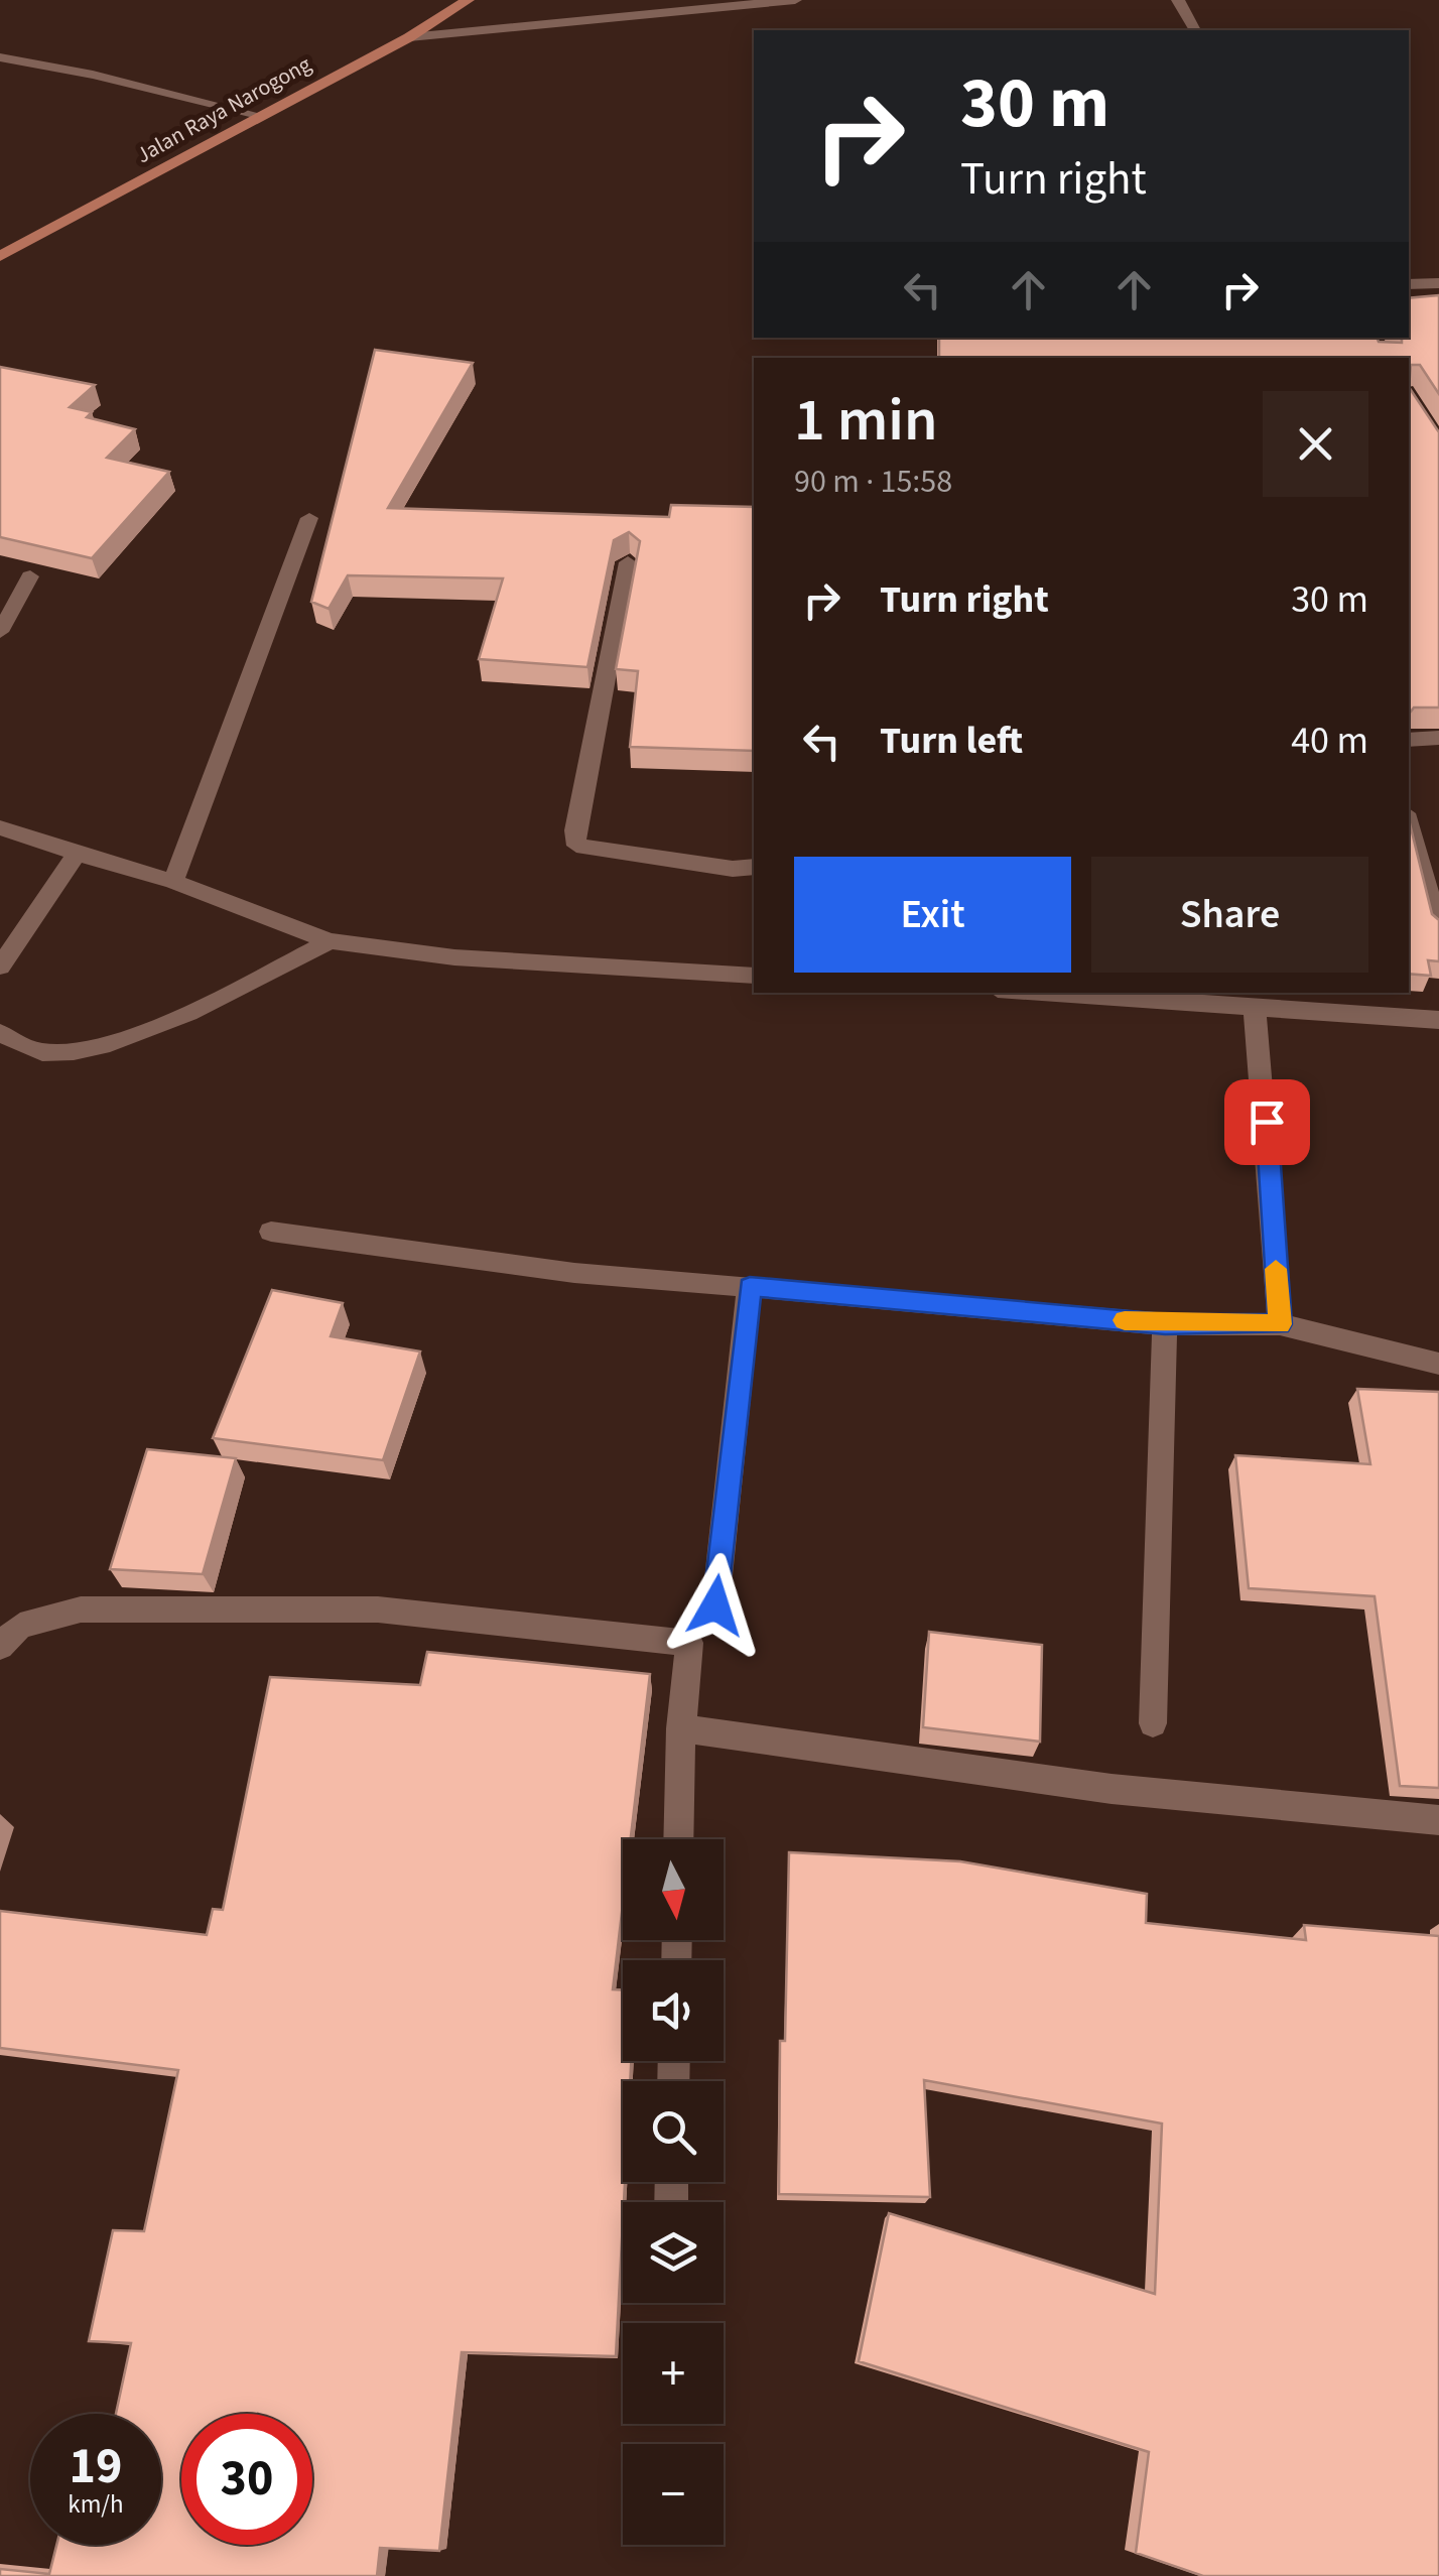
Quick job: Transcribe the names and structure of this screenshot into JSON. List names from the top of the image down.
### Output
{
  "streets": {
    "main road": ["Jalan Raya Narogong"]
  },
  "north": "bottom",
  "page": {
    "turn": ["30 m", "Turn right"],
    "heading": ["1 min", "90 m · 15:58"],
    "list": [
      {
        "name": "Turn right",
        "value": "30 m"
      },
      {
        "name": "Turn left",
        "value": "40 m"
      }
    ],
    "buttons": ["Exit", "Share"],
    "map_buttons": ["+", "−"],
    "speed": "19 km/h",
    "limit": "30"
  }
}
